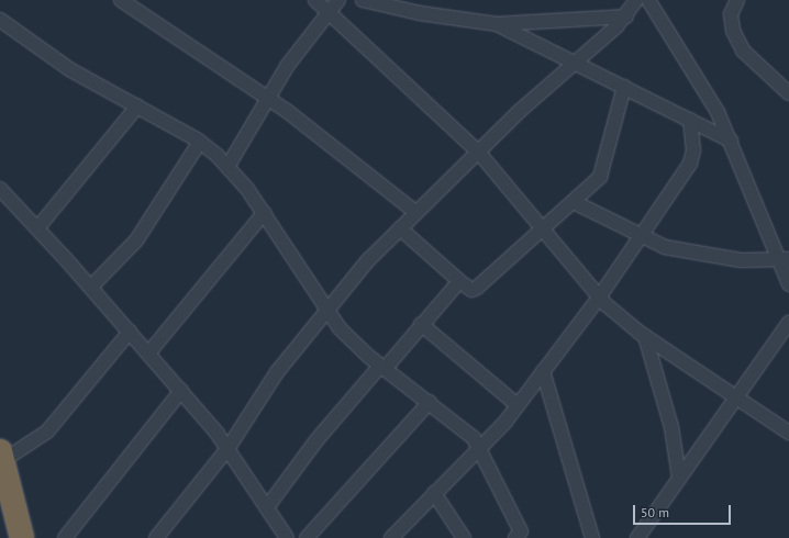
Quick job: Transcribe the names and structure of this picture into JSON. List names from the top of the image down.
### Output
{
  "scale_bar": "50 m"
}
